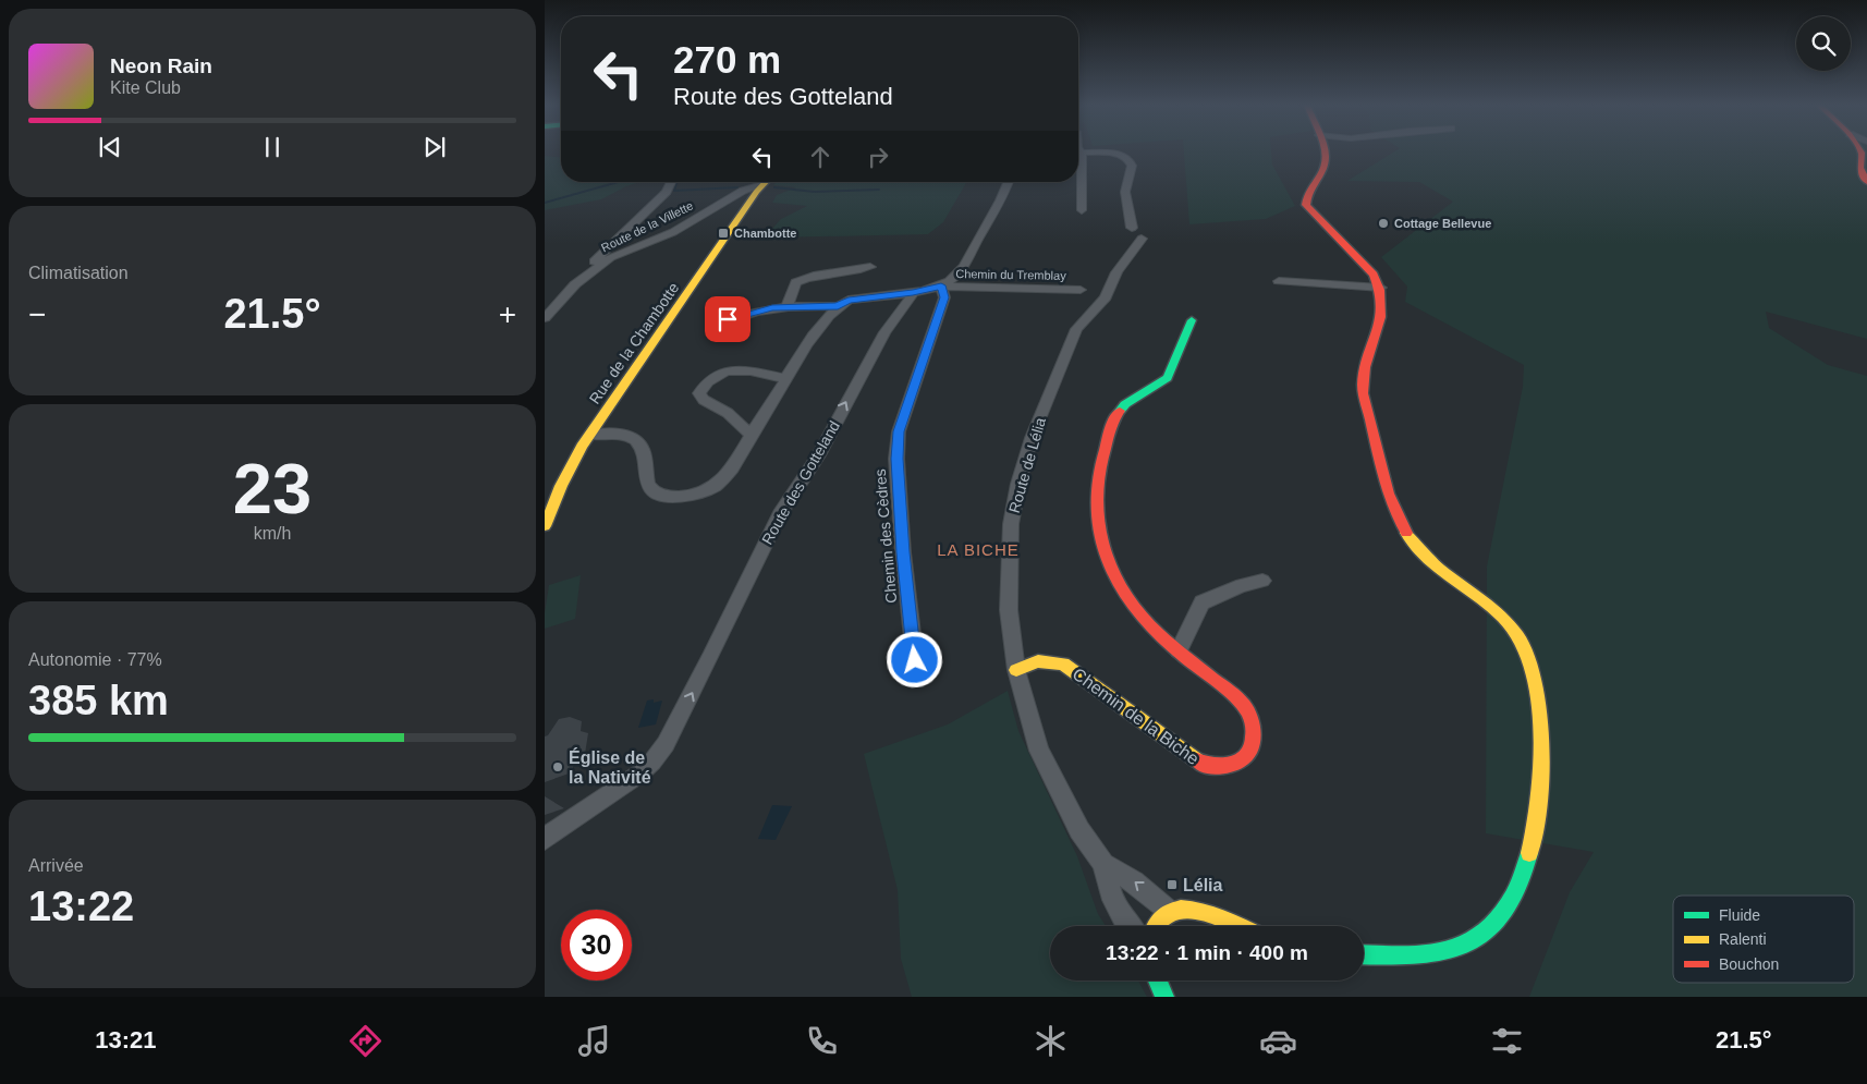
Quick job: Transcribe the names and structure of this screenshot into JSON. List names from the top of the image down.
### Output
{
  "streets": {
    "street": [
      "Route de la Villette",
      "Chemin du Tremblay",
      "Rue de la Chambotte",
      "Route de Lélia",
      "Route des Gotteland",
      "Chemin des Cèdres",
      "Chemin de la Biche"
    ]
  },
  "crossings": [
    ["Route de la Villette", "Rue de la Chambotte"],
    ["Chemin du Tremblay", "Chemin des Cèdres"],
    ["Route de Lélia", "Chemin de la Biche"]
  ],
  "one_way": ["Route des Gotteland"],
  "districts": ["LA BICHE"],
  "places": {
    "other": ["Cottage Bellevue", "Église de la Nativité"],
    "transit": ["Chambotte", "Lélia"]
  },
  "legend": ["Fluide", "Ralenti", "Bouchon"],
  "page": {
    "turn": ["270 m", "Route des Gotteland"],
    "song": ["Neon Rain", "Kite Club"],
    "tile": [
      "Climatisation",
      ["23", "km/h"],
      ["Autonomie · 77%", "385 km"],
      ["Arrivée", "13:22"]
    ],
    "heat": ["−", "21.5°", "+"],
    "limit": "30",
    "trip": "13:22 · 1 min · 400 m",
    "tabs": ["13:21", "21.5°"]
  }
}
